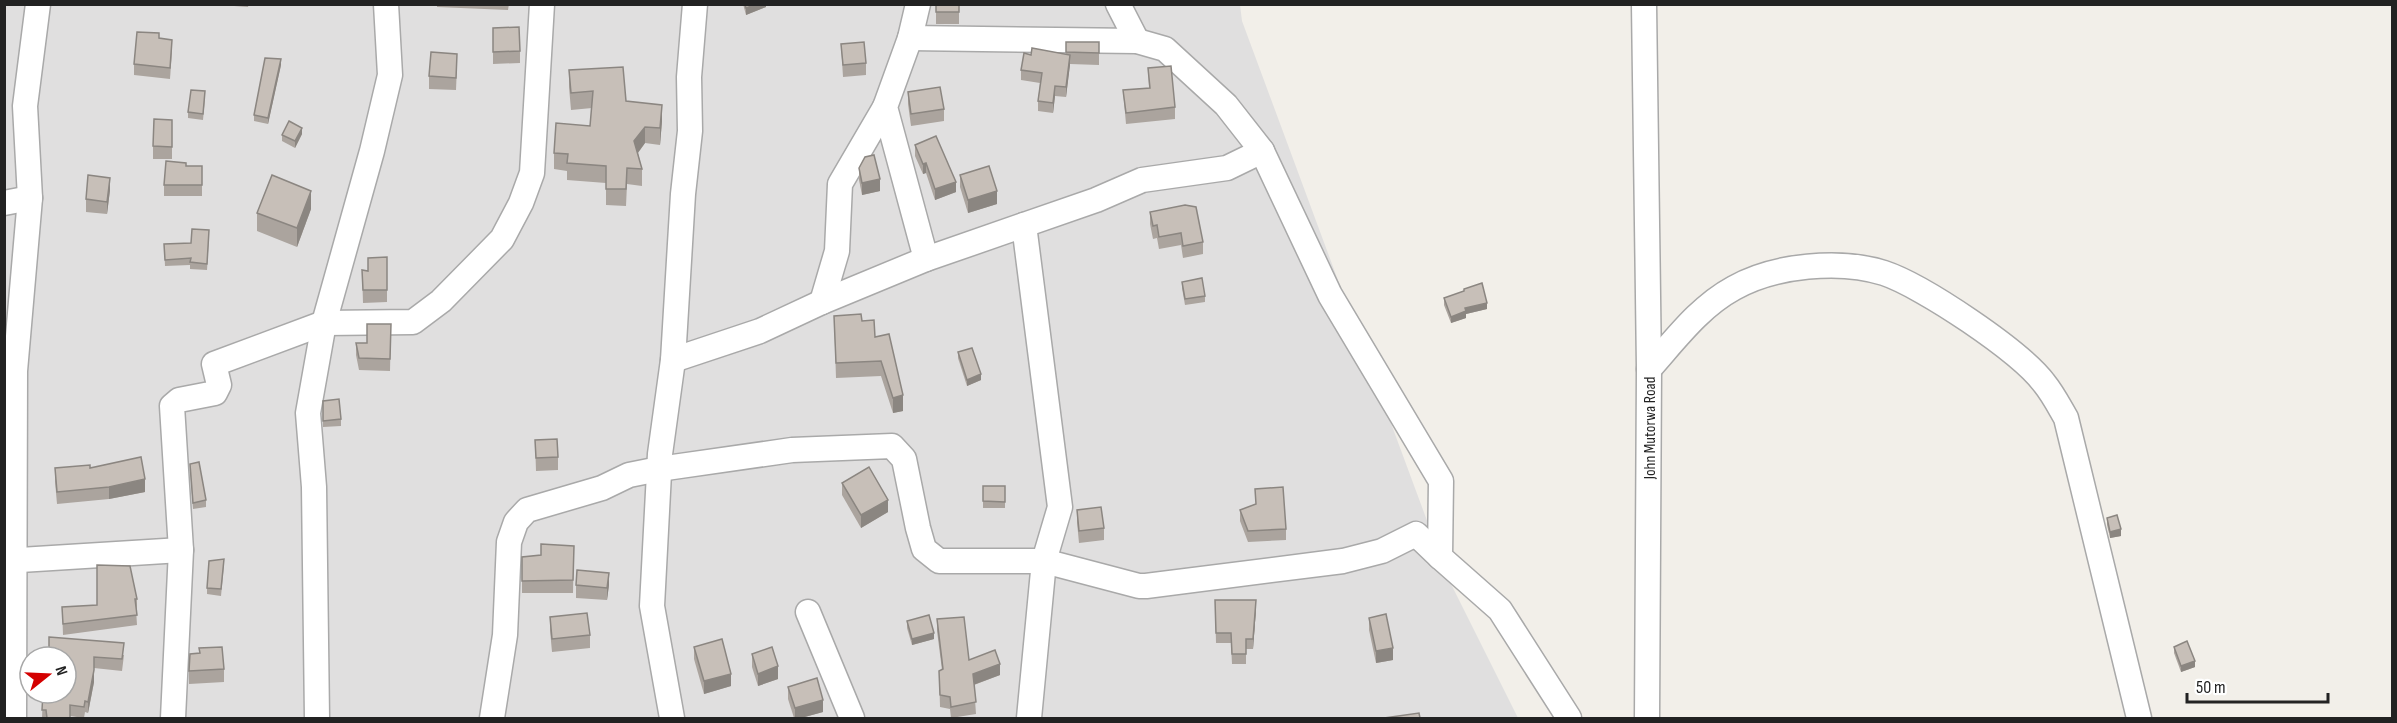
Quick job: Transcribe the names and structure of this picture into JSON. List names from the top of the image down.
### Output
{
  "streets": {
    "street": ["John Mutorwa Road"]
  },
  "scale_bar": "50 m",
  "north": "right"
}
